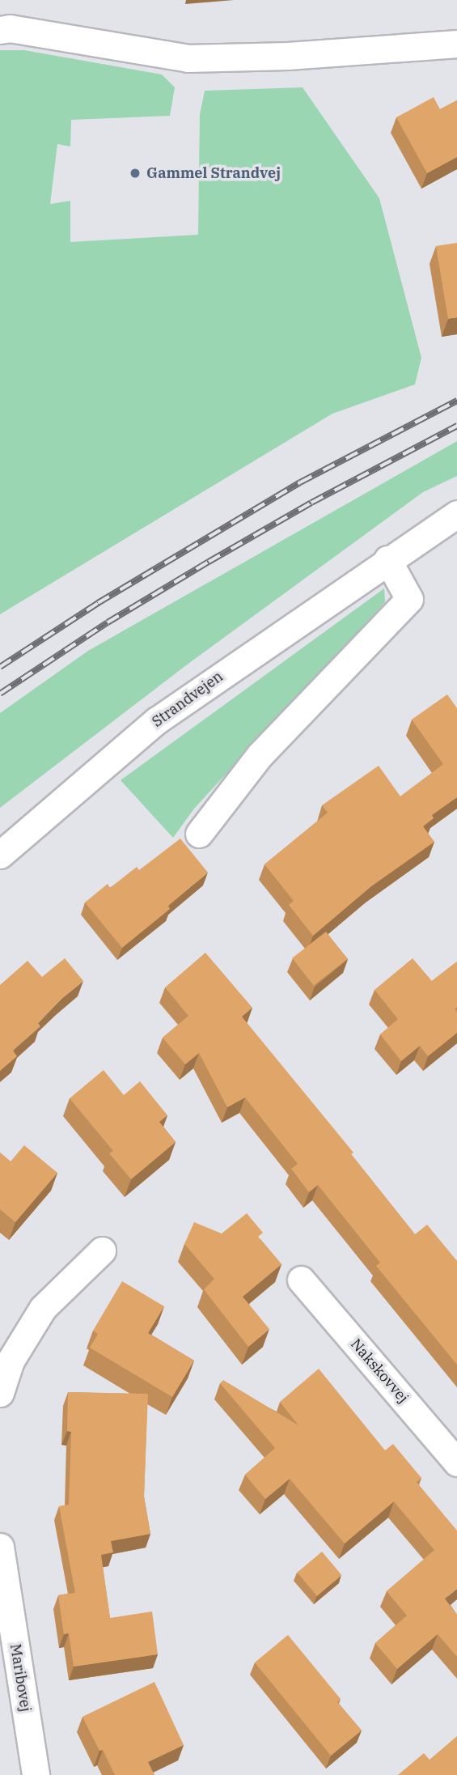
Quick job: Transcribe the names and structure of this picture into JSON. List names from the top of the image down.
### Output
{
  "streets": {
    "street": ["Strandvejen", "Nakskovvej", "Maribovej"]
  },
  "places": ["Gammel Strandvej"]
}
